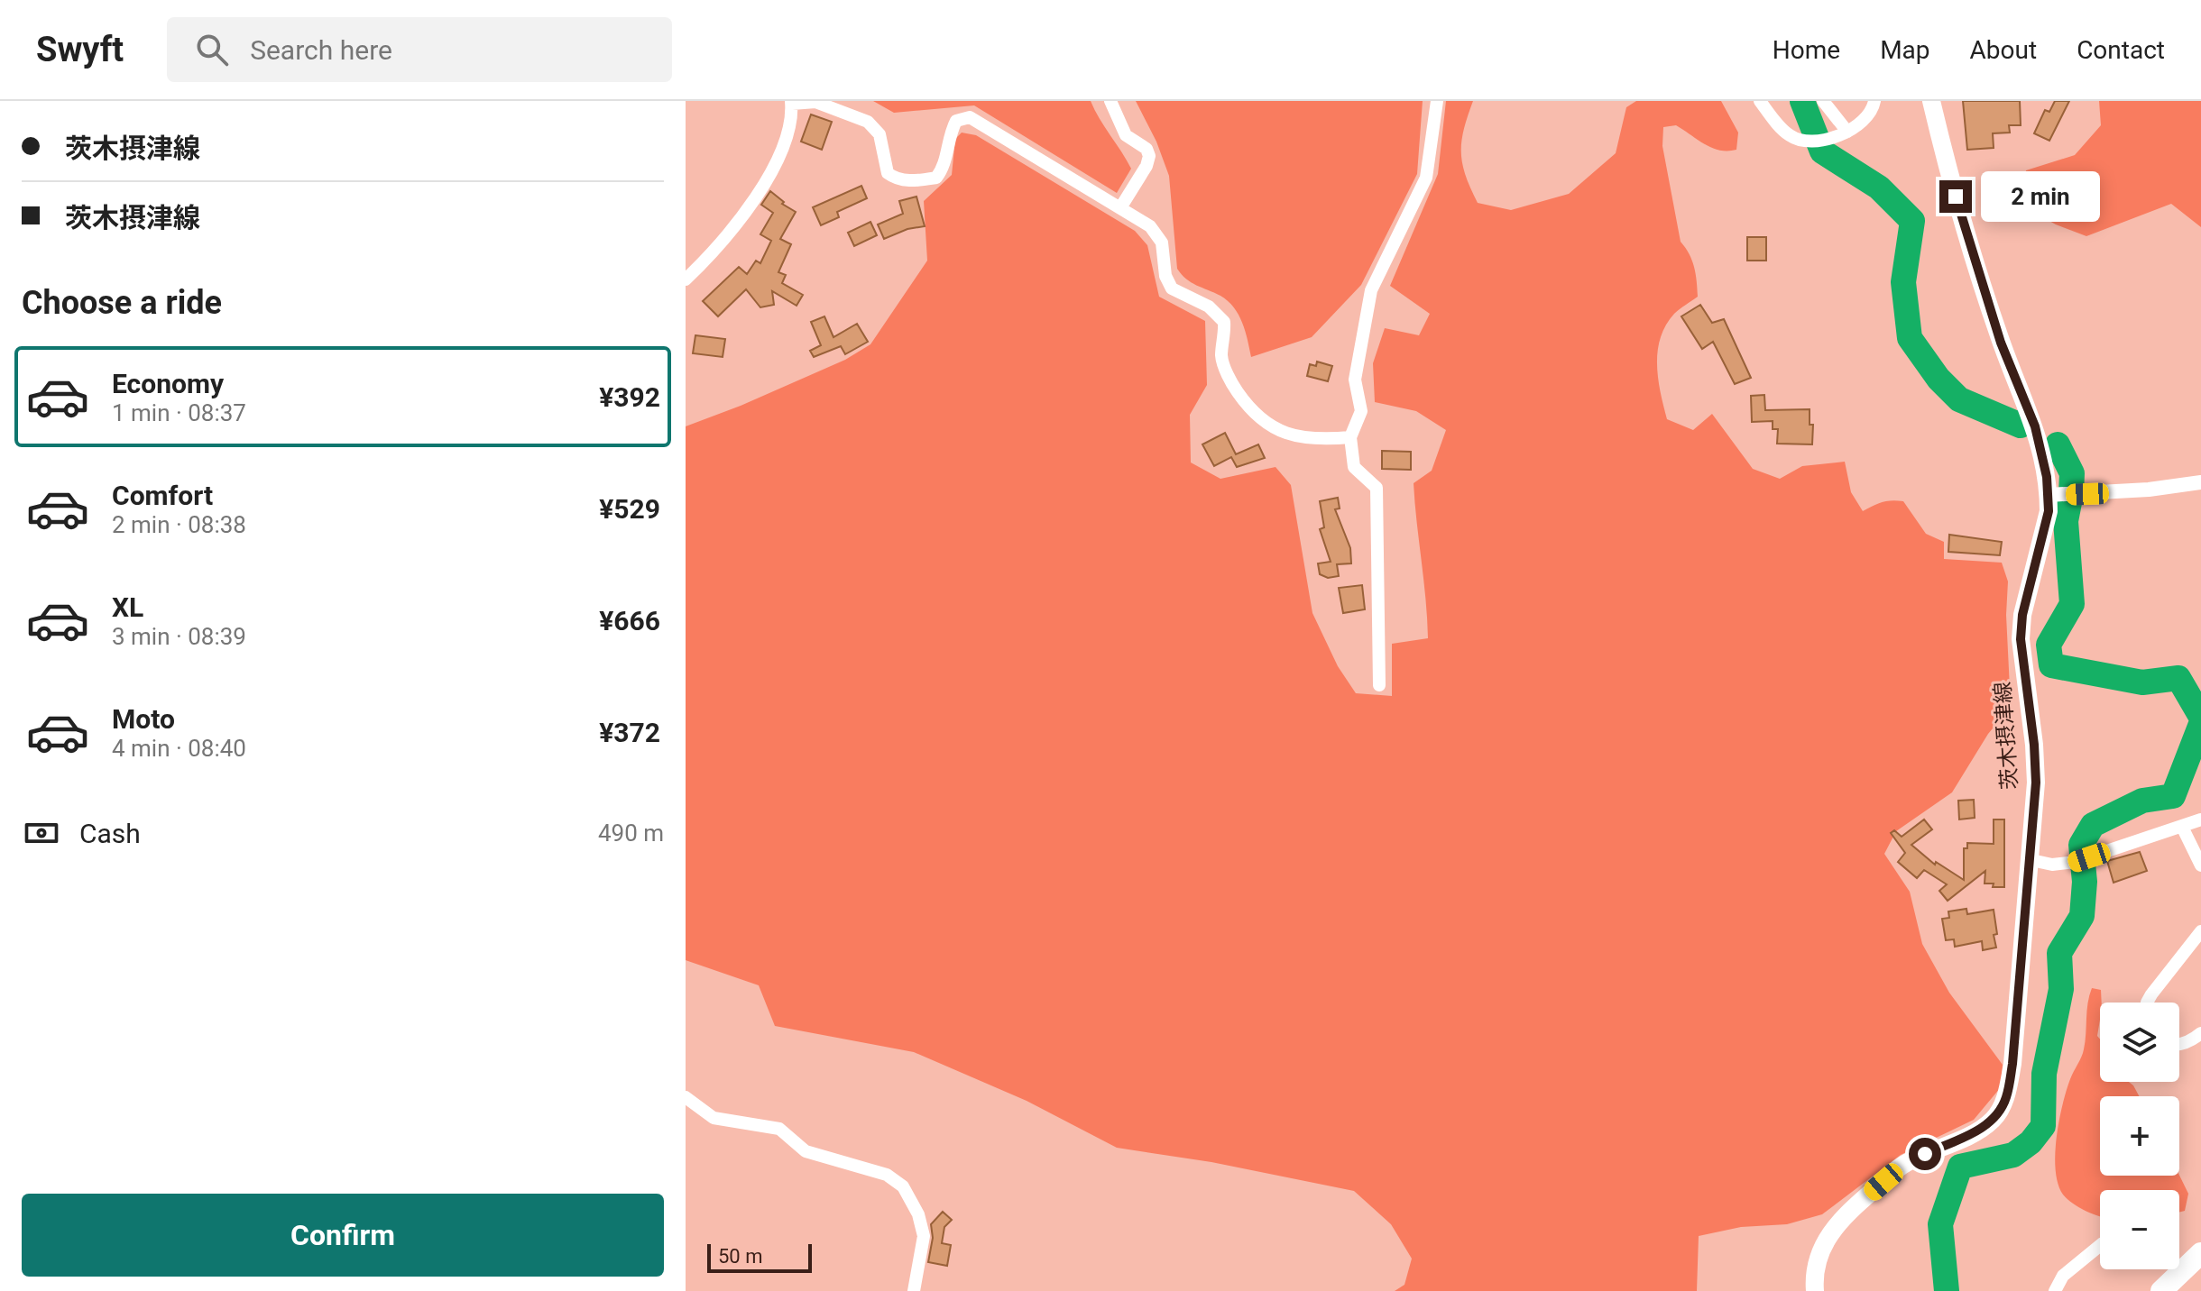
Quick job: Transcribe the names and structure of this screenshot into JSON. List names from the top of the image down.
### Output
{
  "streets": {
    "main road": ["茨木摂津線"]
  },
  "scale_bar": "50 m",
  "page": {
    "header": "Swyft",
    "search": "Search here",
    "nav": [
      "Home",
      "Map",
      "About",
      "Contact"
    ],
    "banner": ["茨木摂津線", "茨木摂津線"],
    "bubble": "2 min",
    "heading": "Choose a ride",
    "list": [
      {
        "name": "Economy",
        "note": "1 min · 08:37",
        "value": "¥392"
      },
      {
        "name": "Comfort",
        "note": "2 min · 08:38",
        "value": "¥529"
      },
      {
        "name": "XL",
        "note": "3 min · 08:39",
        "value": "¥666"
      },
      {
        "name": "Moto",
        "note": "4 min · 08:40",
        "value": "¥372"
      }
    ],
    "pay": ["Cash", "490 m"],
    "map_buttons": ["+", "−"],
    "buttons": "Confirm",
    "scale": "50 m"
  }
}
